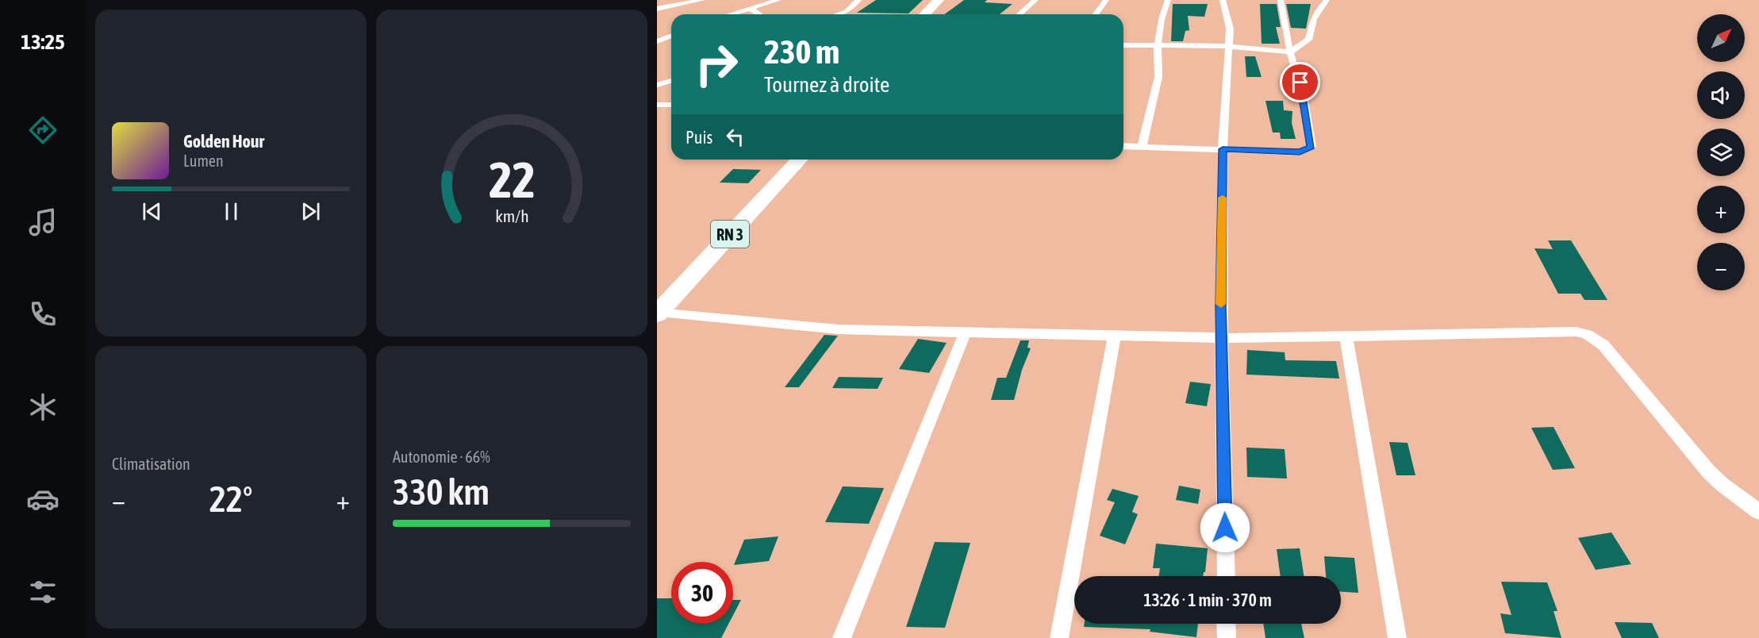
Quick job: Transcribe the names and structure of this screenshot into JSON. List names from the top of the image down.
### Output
{
  "streets": {
    "highway": ["RN 3"]
  },
  "north": "top right",
  "page": {
    "tabs": "13:25",
    "map_buttons": ["+", "−"],
    "turn": ["230 m", "Tournez à droite"],
    "then": "Puis",
    "song": ["Golden Hour", "Lumen"],
    "tile": [
      "Climatisation",
      ["Autonomie · 66%", "330 km"]
    ],
    "heat": ["−", "22°", "+"],
    "limit": "30",
    "trip": "13:26 · 1 min · 370 m",
    "gauge": ["22", "km/h"]
  }
}
